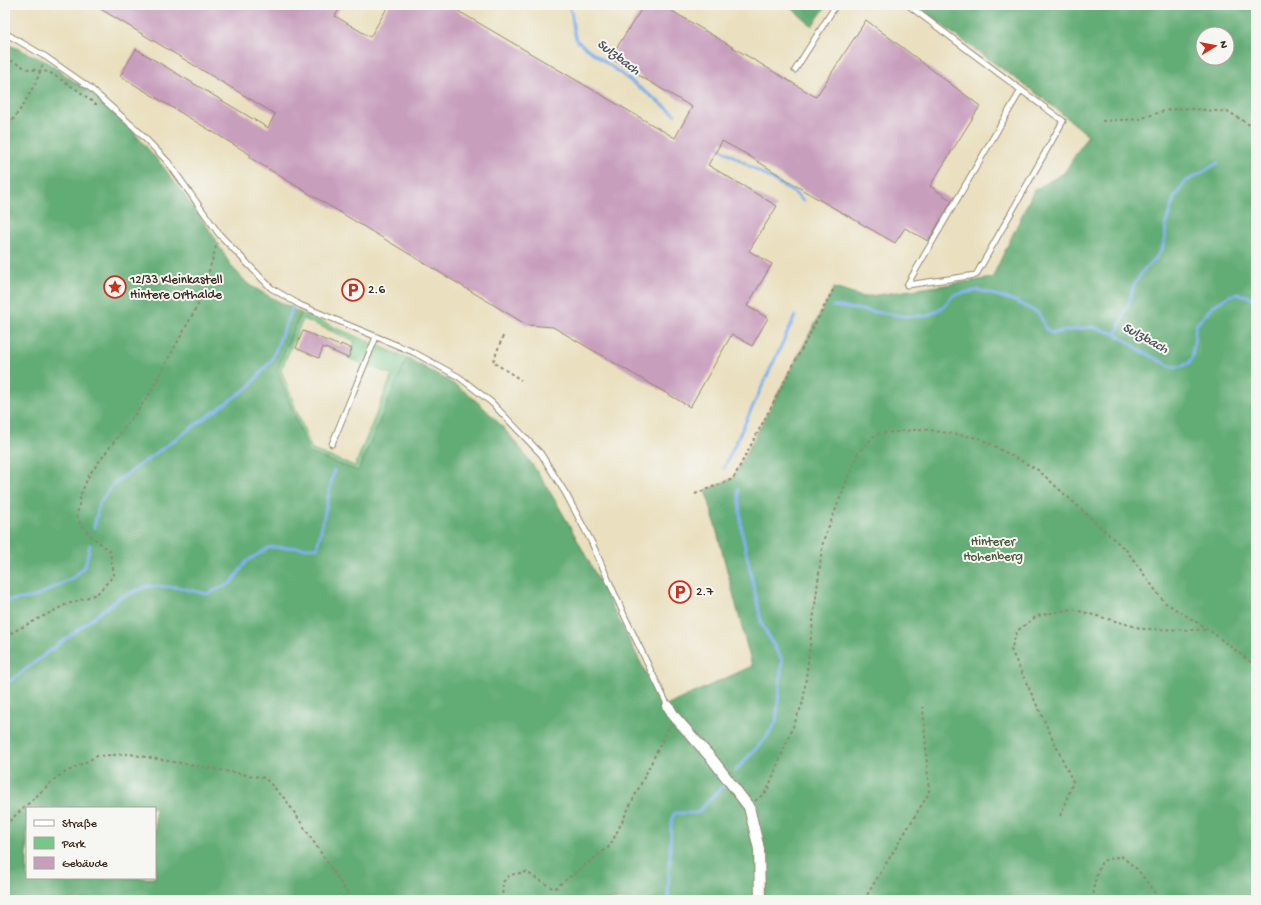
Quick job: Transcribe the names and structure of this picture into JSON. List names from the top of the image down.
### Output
{
  "water": ["Sulzbach"],
  "parks": ["Hinterer Hohenberg"],
  "places": {
    "place": ["12/33 Kleinkastell Hintere Orthalde"],
    "parking": ["2.6", "2.7"]
  },
  "legend": ["Straße", "Park", "Gebäude"],
  "north": "right"
}
